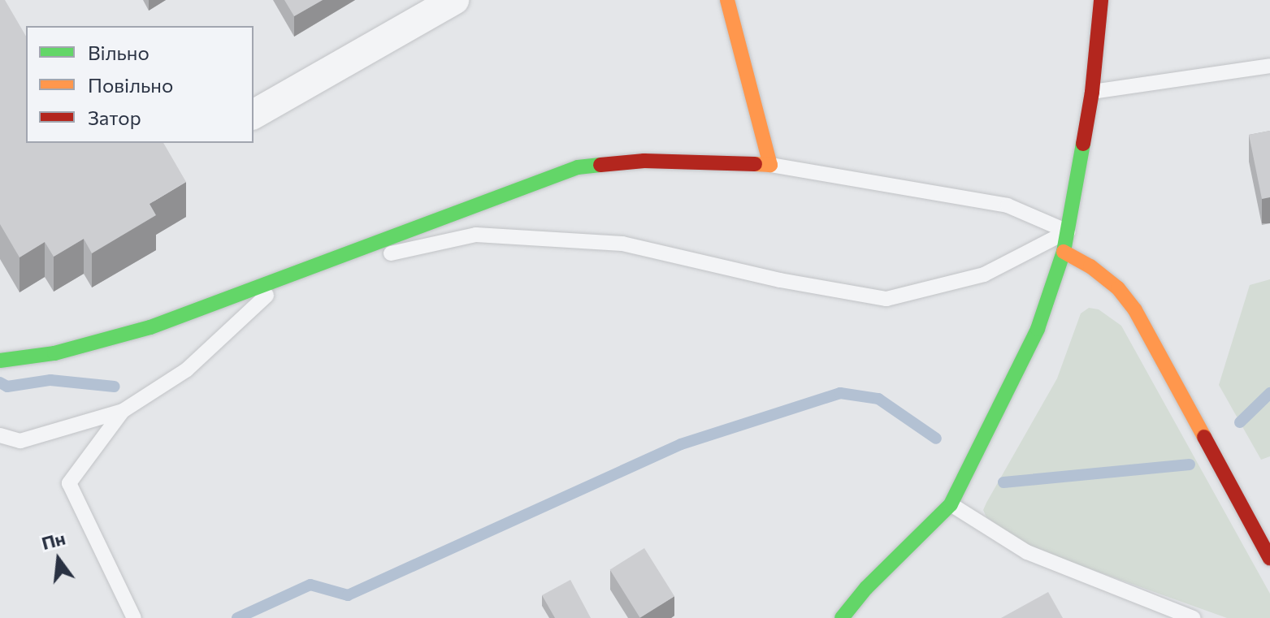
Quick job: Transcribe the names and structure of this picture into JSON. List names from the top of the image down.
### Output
{
  "legend": ["Вільно", "Повільно", "Затор"],
  "north": "top"
}
